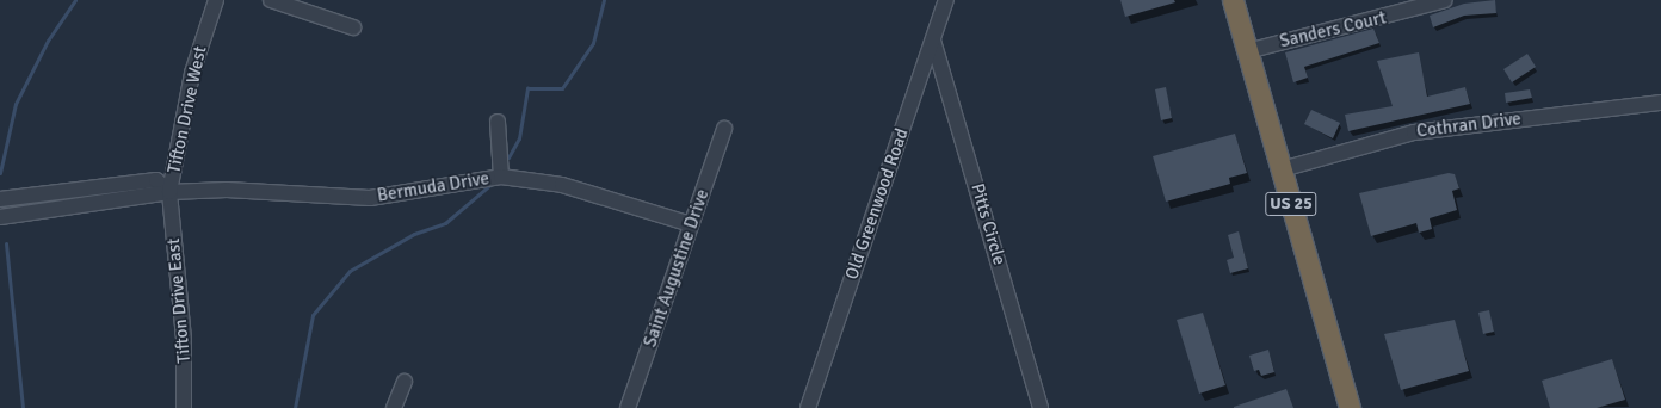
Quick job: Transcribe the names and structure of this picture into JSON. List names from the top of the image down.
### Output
{
  "streets": {
    "highway": ["US 25"],
    "street": [
      "Sanders Court",
      "Tifton Drive West",
      "Cothran Drive",
      "Bermuda Drive",
      "Old Greenwood Road",
      "Pitts Circle",
      "Saint Augustine Drive",
      "Tifton Drive East"
    ]
  },
  "crossings": [
    ["Sanders Court", "US 25"],
    ["Tifton Drive West", "Bermuda Drive"],
    ["Tifton Drive West", "Tifton Drive East"],
    ["Cothran Drive", "US 25"],
    ["Bermuda Drive", "Saint Augustine Drive"],
    ["Bermuda Drive", "Tifton Drive East"],
    ["Old Greenwood Road", "Pitts Circle"]
  ]
}
